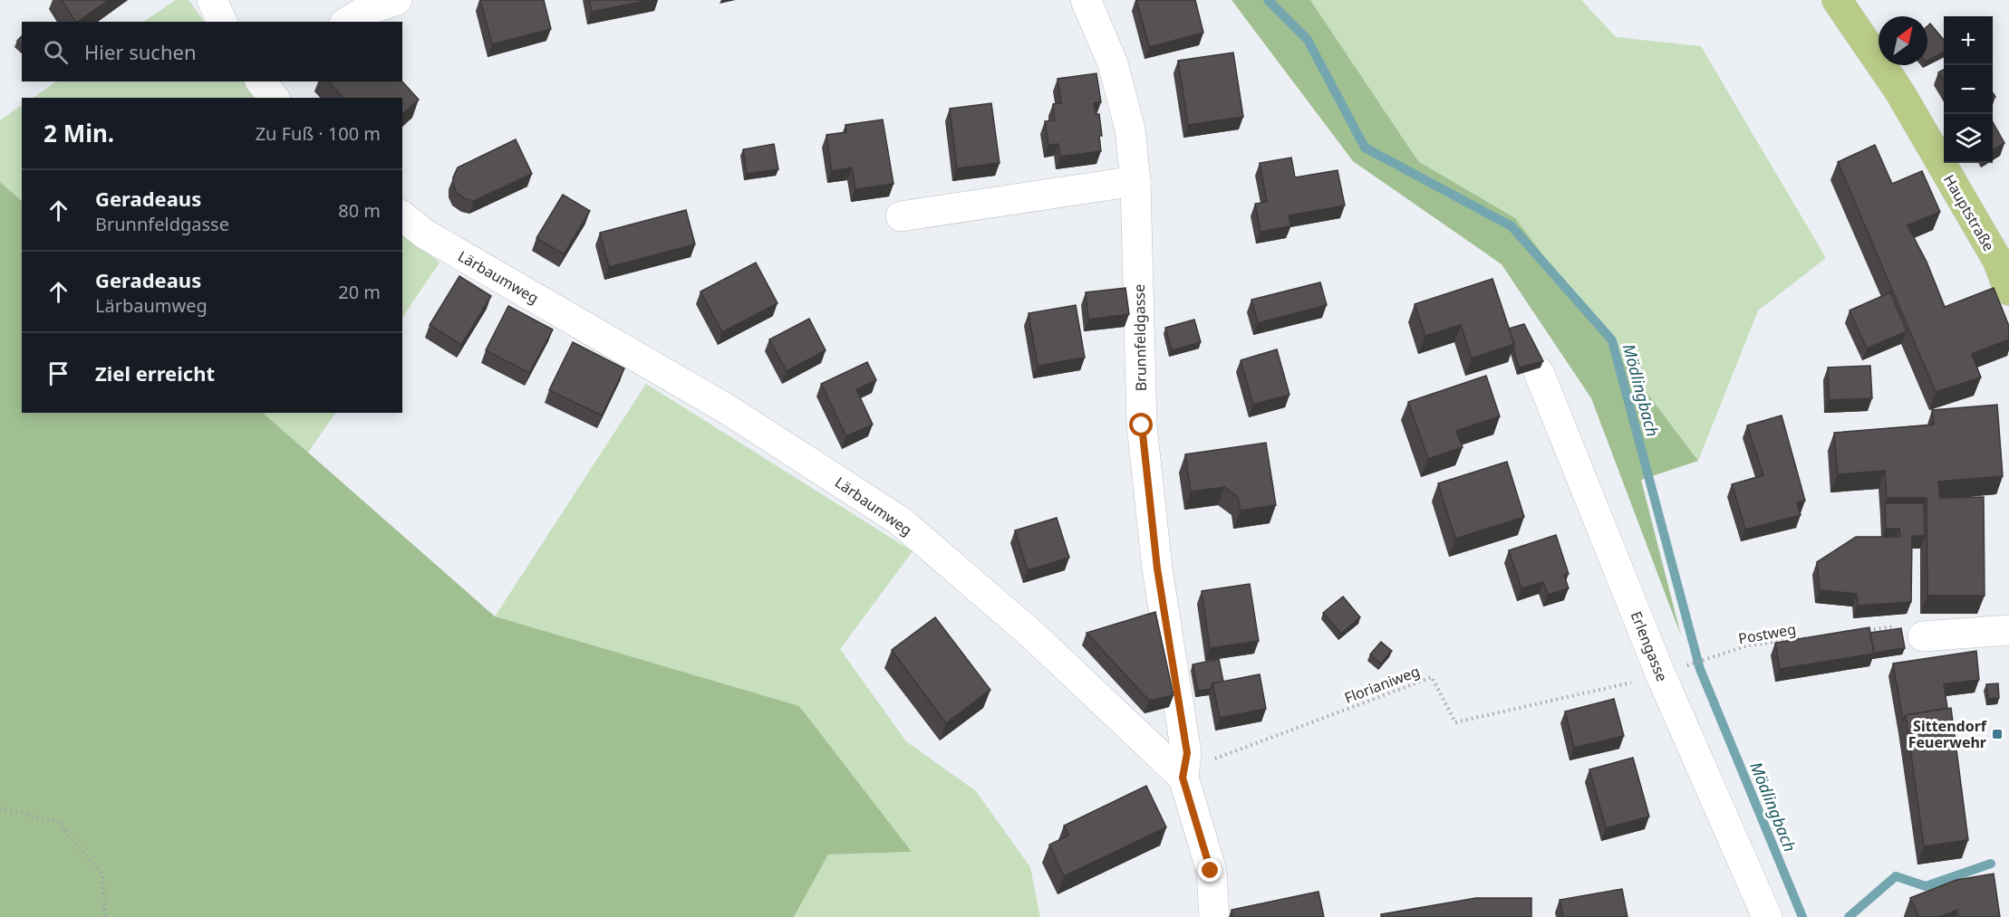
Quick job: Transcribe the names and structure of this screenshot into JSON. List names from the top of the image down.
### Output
{
  "streets": {
    "main road": ["Hauptstraße"],
    "street": ["Lärbaumweg", "Brunnfeldgasse", "Erlengasse"],
    "path": ["Postweg", "Florianiweg"]
  },
  "crossings": [
    ["Lärbaumweg", "Brunnfeldgasse"]
  ],
  "water": ["Mödlingbach"],
  "places": {
    "transit": ["Sittendorf Feuerwehr"]
  },
  "north": "top right",
  "page": {
    "map_buttons": ["+", "−"],
    "search": "Hier suchen",
    "heading": ["2 Min.", "Zu Fuß · 100 m"],
    "list": [
      ["Geradeaus", "Brunnfeldgasse", "80 m"],
      ["Geradeaus", "Lärbaumweg", "20 m"],
      "Ziel erreicht"
    ]
  }
}
